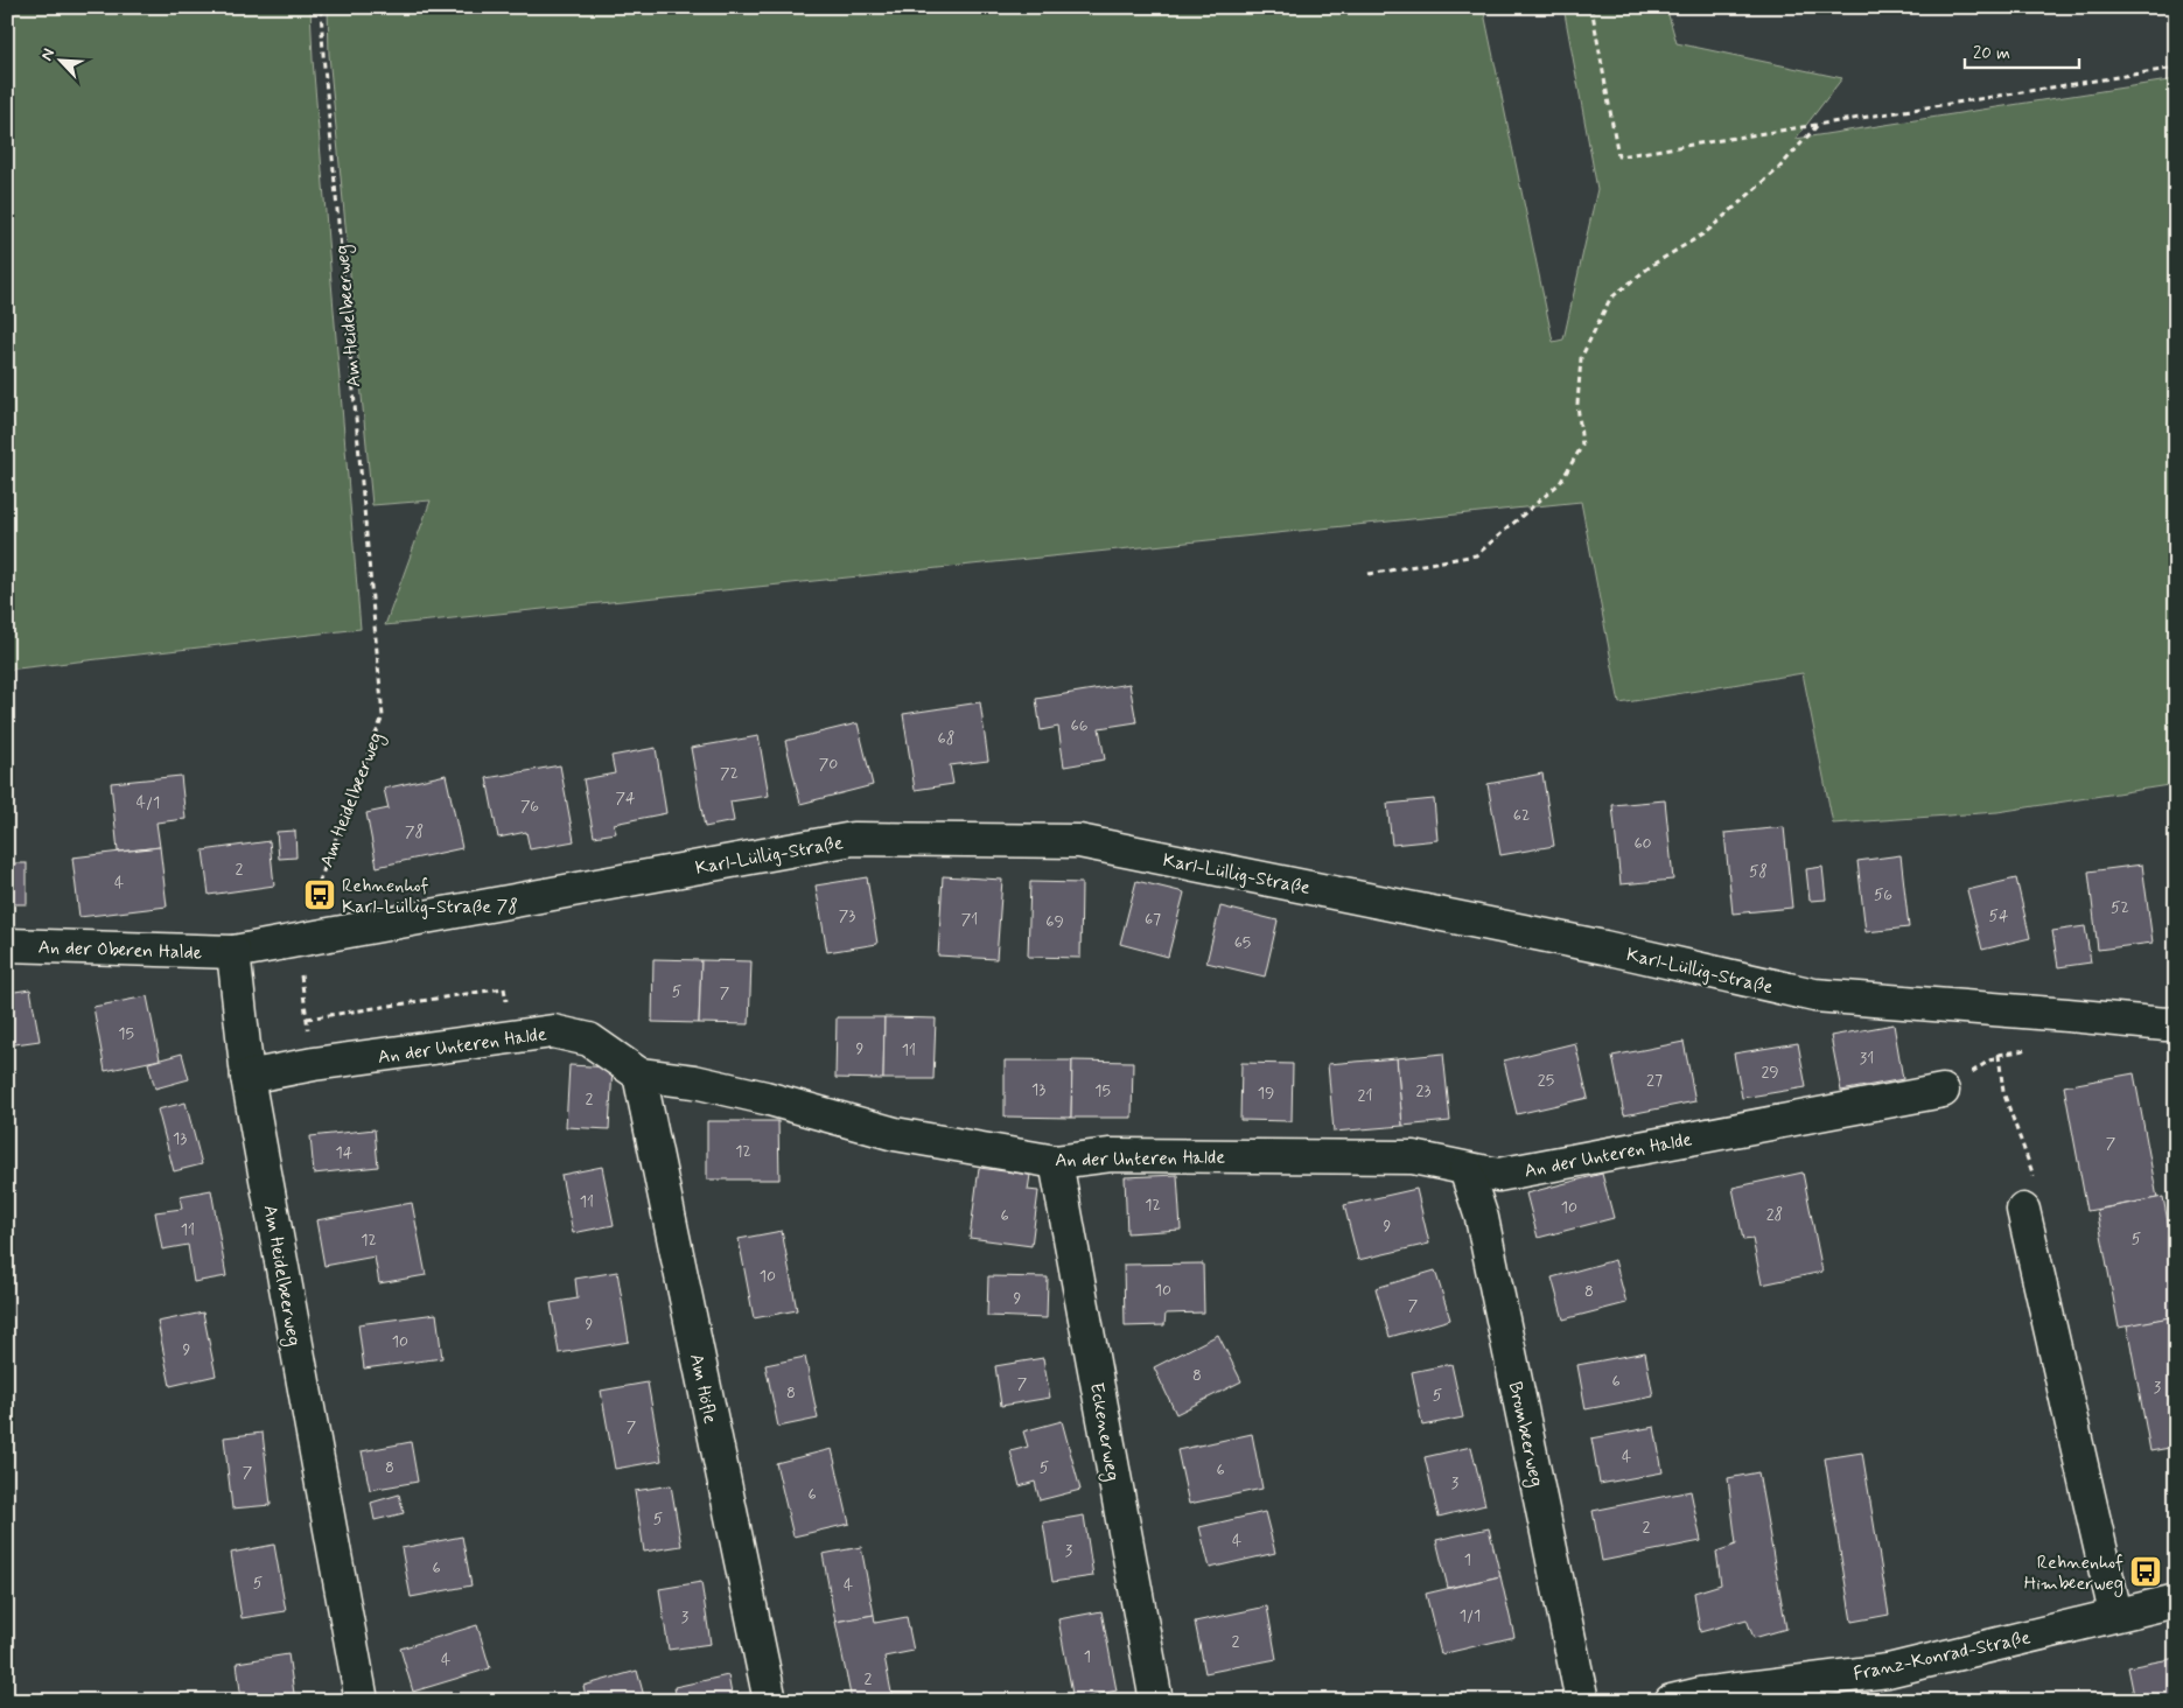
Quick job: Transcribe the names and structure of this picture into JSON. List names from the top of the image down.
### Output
{
  "streets": {
    "street": [
      "Am Heidelbeerweg",
      "Karl-Lüllig-Straße",
      "An der Oberen Halde",
      "An der Unteren Halde",
      "Am Höfle",
      "Eckenerweg",
      "Brombeerweg",
      "Franz-Konrad-Straße"
    ]
  },
  "crossings": [
    ["Am Heidelbeerweg", "Karl-Lüllig-Straße"],
    ["Am Heidelbeerweg", "An der Oberen Halde"],
    ["Am Heidelbeerweg", "An der Unteren Halde"],
    ["An der Unteren Halde", "Am Höfle"],
    ["An der Unteren Halde", "Eckenerweg"],
    ["An der Unteren Halde", "Brombeerweg"]
  ],
  "places": {
    "bus stop": ["Rehnenhof Karl-Lüllig-Straße 78", "Rehnenhof Himbeerweg"]
  },
  "house_numbers": [
    "66",
    "68",
    "70",
    "72",
    "74",
    "4/1",
    "76",
    "62",
    "78",
    "60",
    "2",
    "58",
    "4",
    "56",
    "52",
    "73",
    "54",
    "71",
    "67",
    "69",
    "65",
    "5",
    "7",
    "15",
    "9",
    "11",
    "31",
    "29",
    "25",
    "27",
    "13",
    "15",
    "23",
    "19",
    "21",
    "2",
    "13",
    "7",
    "12",
    "14",
    "11",
    "12",
    "10",
    "28",
    "6",
    "9",
    "11",
    "5",
    "12",
    "10",
    "10",
    "8",
    "9",
    "7",
    "9",
    "10",
    "9",
    "8",
    "6",
    "7",
    "3",
    "8",
    "5",
    "7",
    "4",
    "8",
    "5",
    "6",
    "7",
    "3",
    "6",
    "5",
    "2",
    "4",
    "3",
    "1",
    "6",
    "5",
    "4",
    "1/1",
    "3",
    "2",
    "1",
    "4",
    "2"
  ],
  "scale_bar": "20 m",
  "north": "top left"
}
